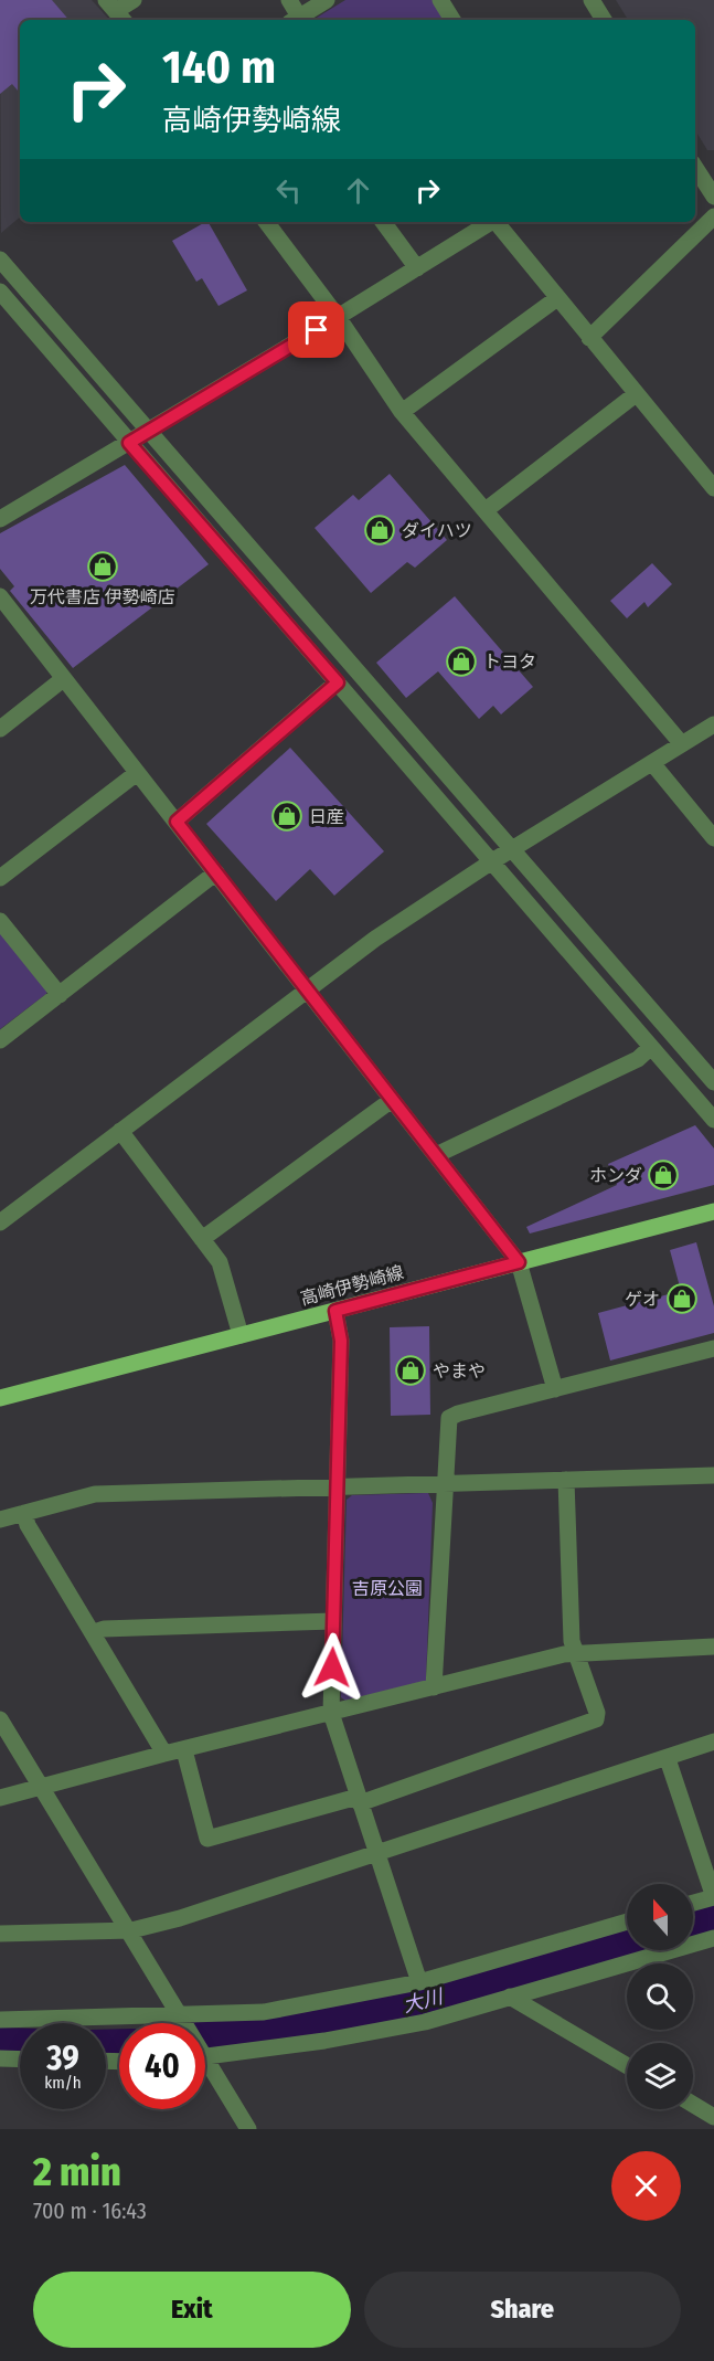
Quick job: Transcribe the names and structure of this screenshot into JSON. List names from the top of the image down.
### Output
{
  "streets": {
    "main road": ["高崎伊勢崎線"]
  },
  "water": ["大川"],
  "parks": ["吉原公園"],
  "places": {
    "shop": [
      "ダイハツ",
      "万代書店 伊勢崎店",
      "トヨタ",
      "日産",
      "ホンダ",
      "ゲオ",
      "やまや"
    ]
  },
  "north": "top",
  "page": {
    "turn": ["140 m", "高崎伊勢崎線"],
    "speed": "39 km/h",
    "limit": "40",
    "heading": ["2 min", "700 m · 16:43"],
    "buttons": ["Exit", "Share"]
  }
}
